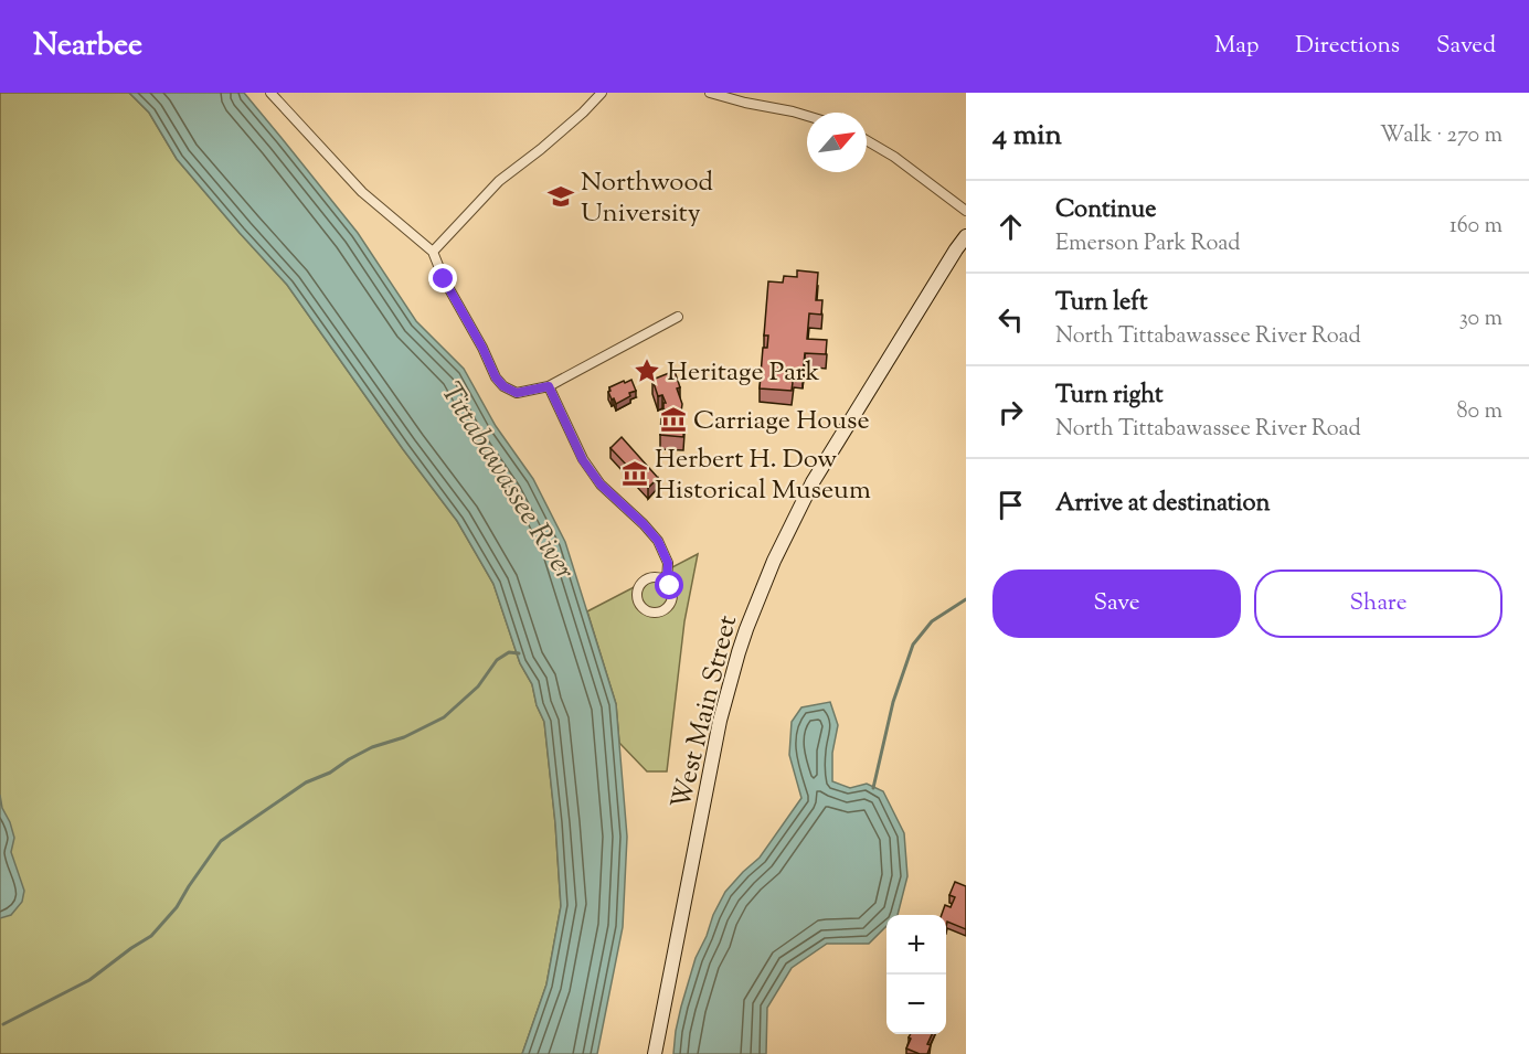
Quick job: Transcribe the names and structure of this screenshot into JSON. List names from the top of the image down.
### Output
{
  "streets": {
    "street": ["West Main Street"]
  },
  "water": ["Tittabawassee River"],
  "places": {
    "school or university": ["Northwood University"],
    "place": ["Heritage Park"],
    "museum": ["Carriage House", "Herbert H. Dow Historical Museum"]
  },
  "north": "top right",
  "page": {
    "header": "Nearbee",
    "nav": ["Map", "Directions", "Saved"],
    "heading": ["4 min", "Walk · 270 m"],
    "list": [
      ["Continue", "Emerson Park Road", "160 m"],
      ["Turn left", "North Tittabawassee River Road", "30 m"],
      ["Turn right", "North Tittabawassee River Road", "80 m"],
      "Arrive at destination"
    ],
    "buttons": ["Save", "Share"],
    "map_buttons": ["+", "−"]
  }
}
